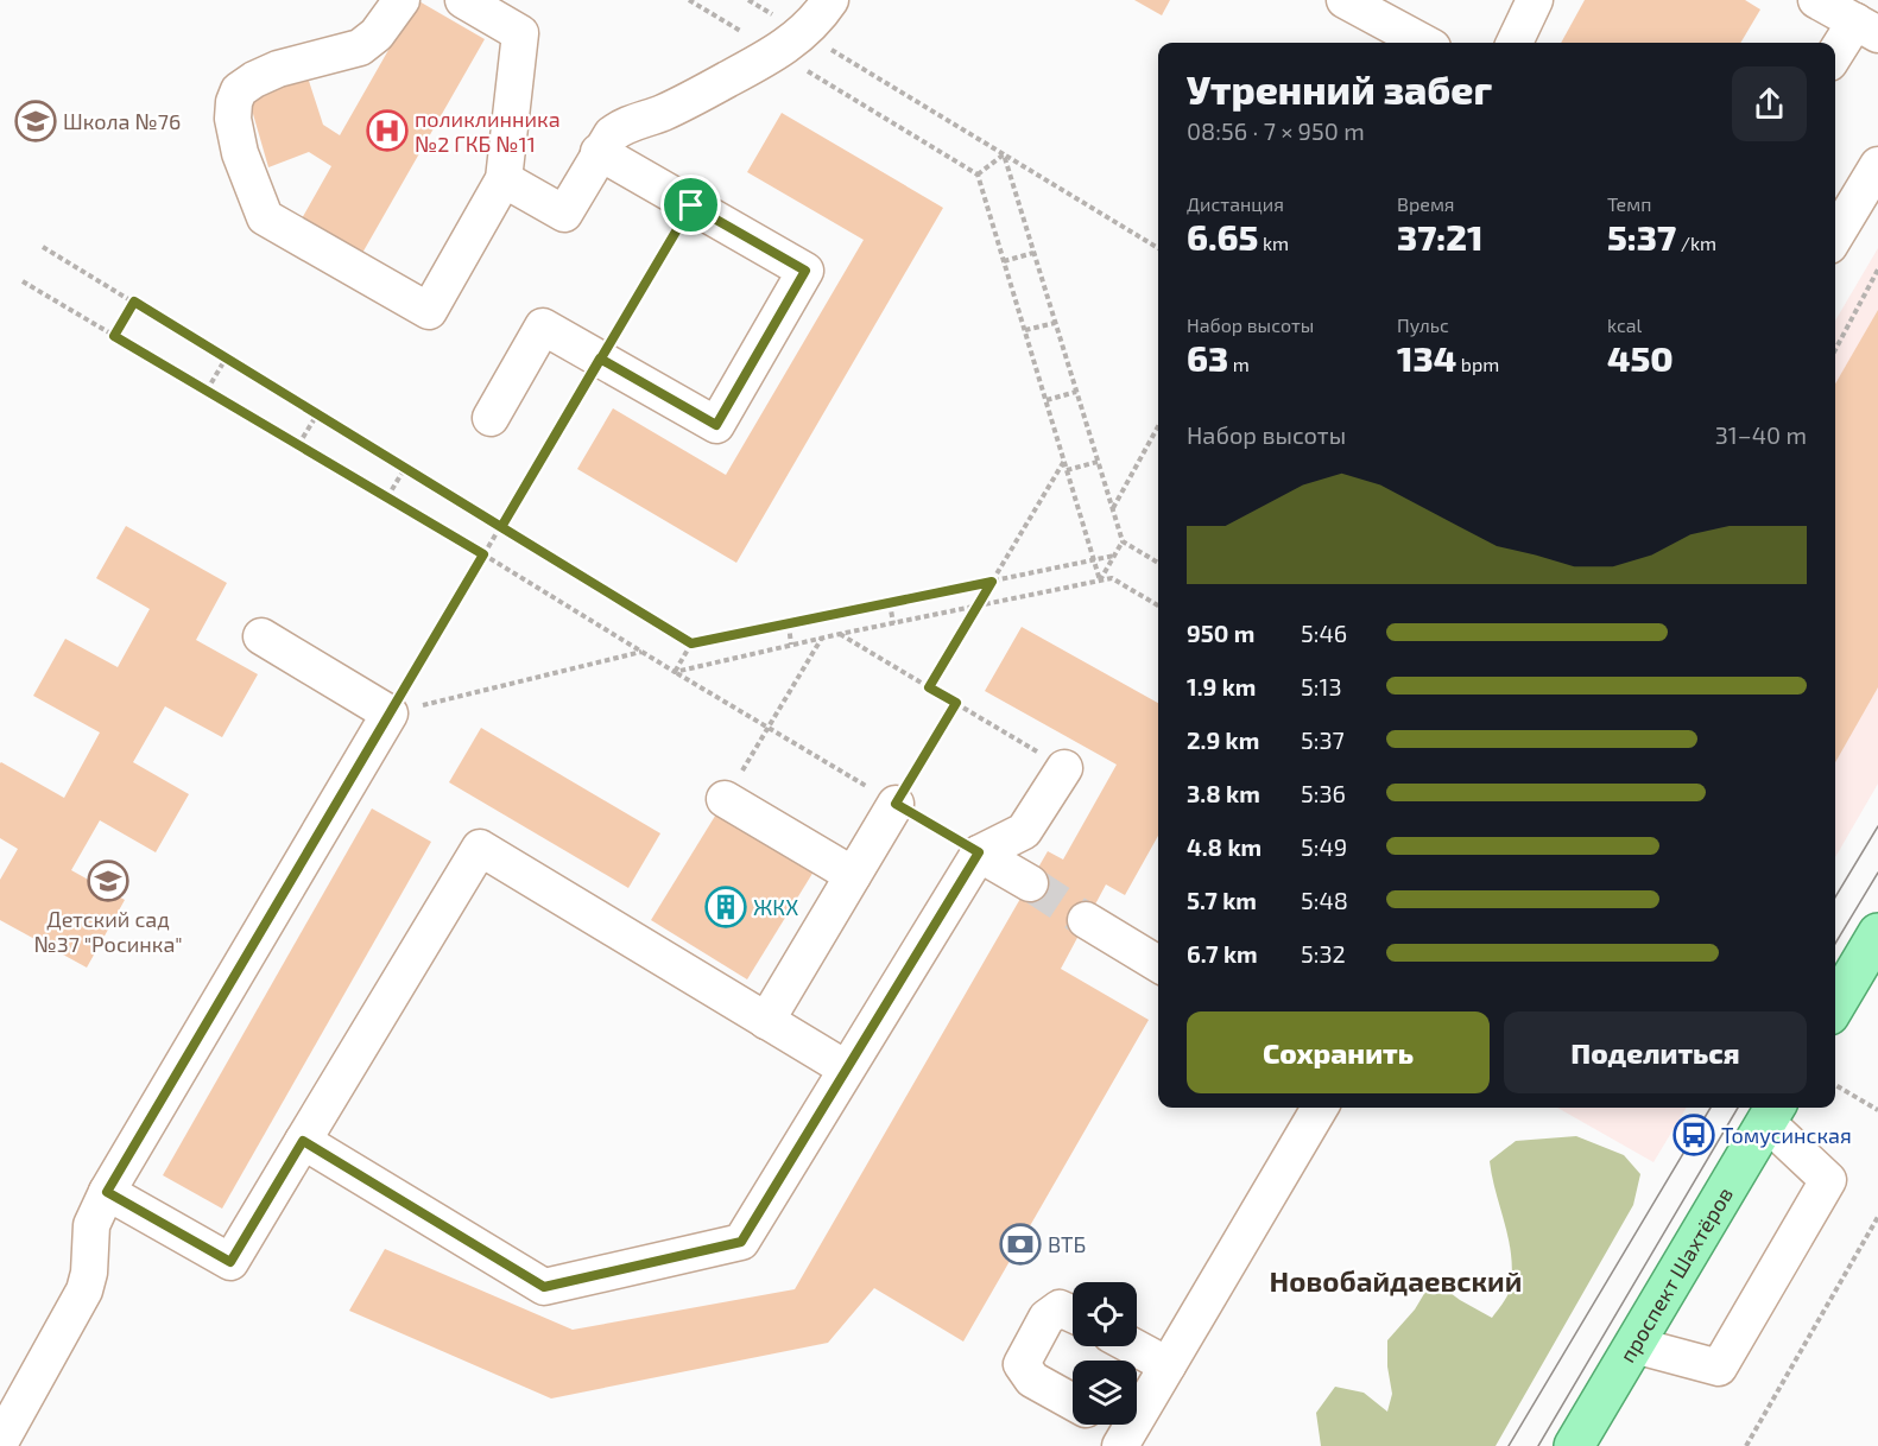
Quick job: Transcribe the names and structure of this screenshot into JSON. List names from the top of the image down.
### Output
{
  "streets": {
    "main road": ["проспект Шахтёров"]
  },
  "districts": ["Новобайдаевский"],
  "places": {
    "school or university": ["Школа №76", "Детский сад №37 \"Росинка\""],
    "hospital": ["поликлинника №2 ГКБ №11"],
    "building": ["ЖКХ"],
    "bus stop": ["Томусинская"],
    "bank": ["ВТБ"]
  },
  "page": {
    "heading": ["Утренний забег", "08:56 · 7 × 950 m"],
    "stats": [
      ["Дистанция", "6.65 km"],
      ["Время", "37:21"],
      ["Темп", "5:37 /km"],
      ["Набор высоты", "63 m"],
      ["Пульс", "134 bpm"],
      ["kcal", "450"]
    ],
    "chart": ["Набор высоты", "31–40 m"],
    "list": [
      {
        "name": "950 m",
        "note": "5:46"
      },
      {
        "name": "1.9 km",
        "note": "5:13"
      },
      {
        "name": "2.9 km",
        "note": "5:37"
      },
      {
        "name": "3.8 km",
        "note": "5:36"
      },
      {
        "name": "4.8 km",
        "note": "5:49"
      },
      {
        "name": "5.7 km",
        "note": "5:48"
      },
      {
        "name": "6.7 km",
        "note": "5:32"
      }
    ],
    "buttons": ["Сохранить", "Поделиться"]
  }
}
